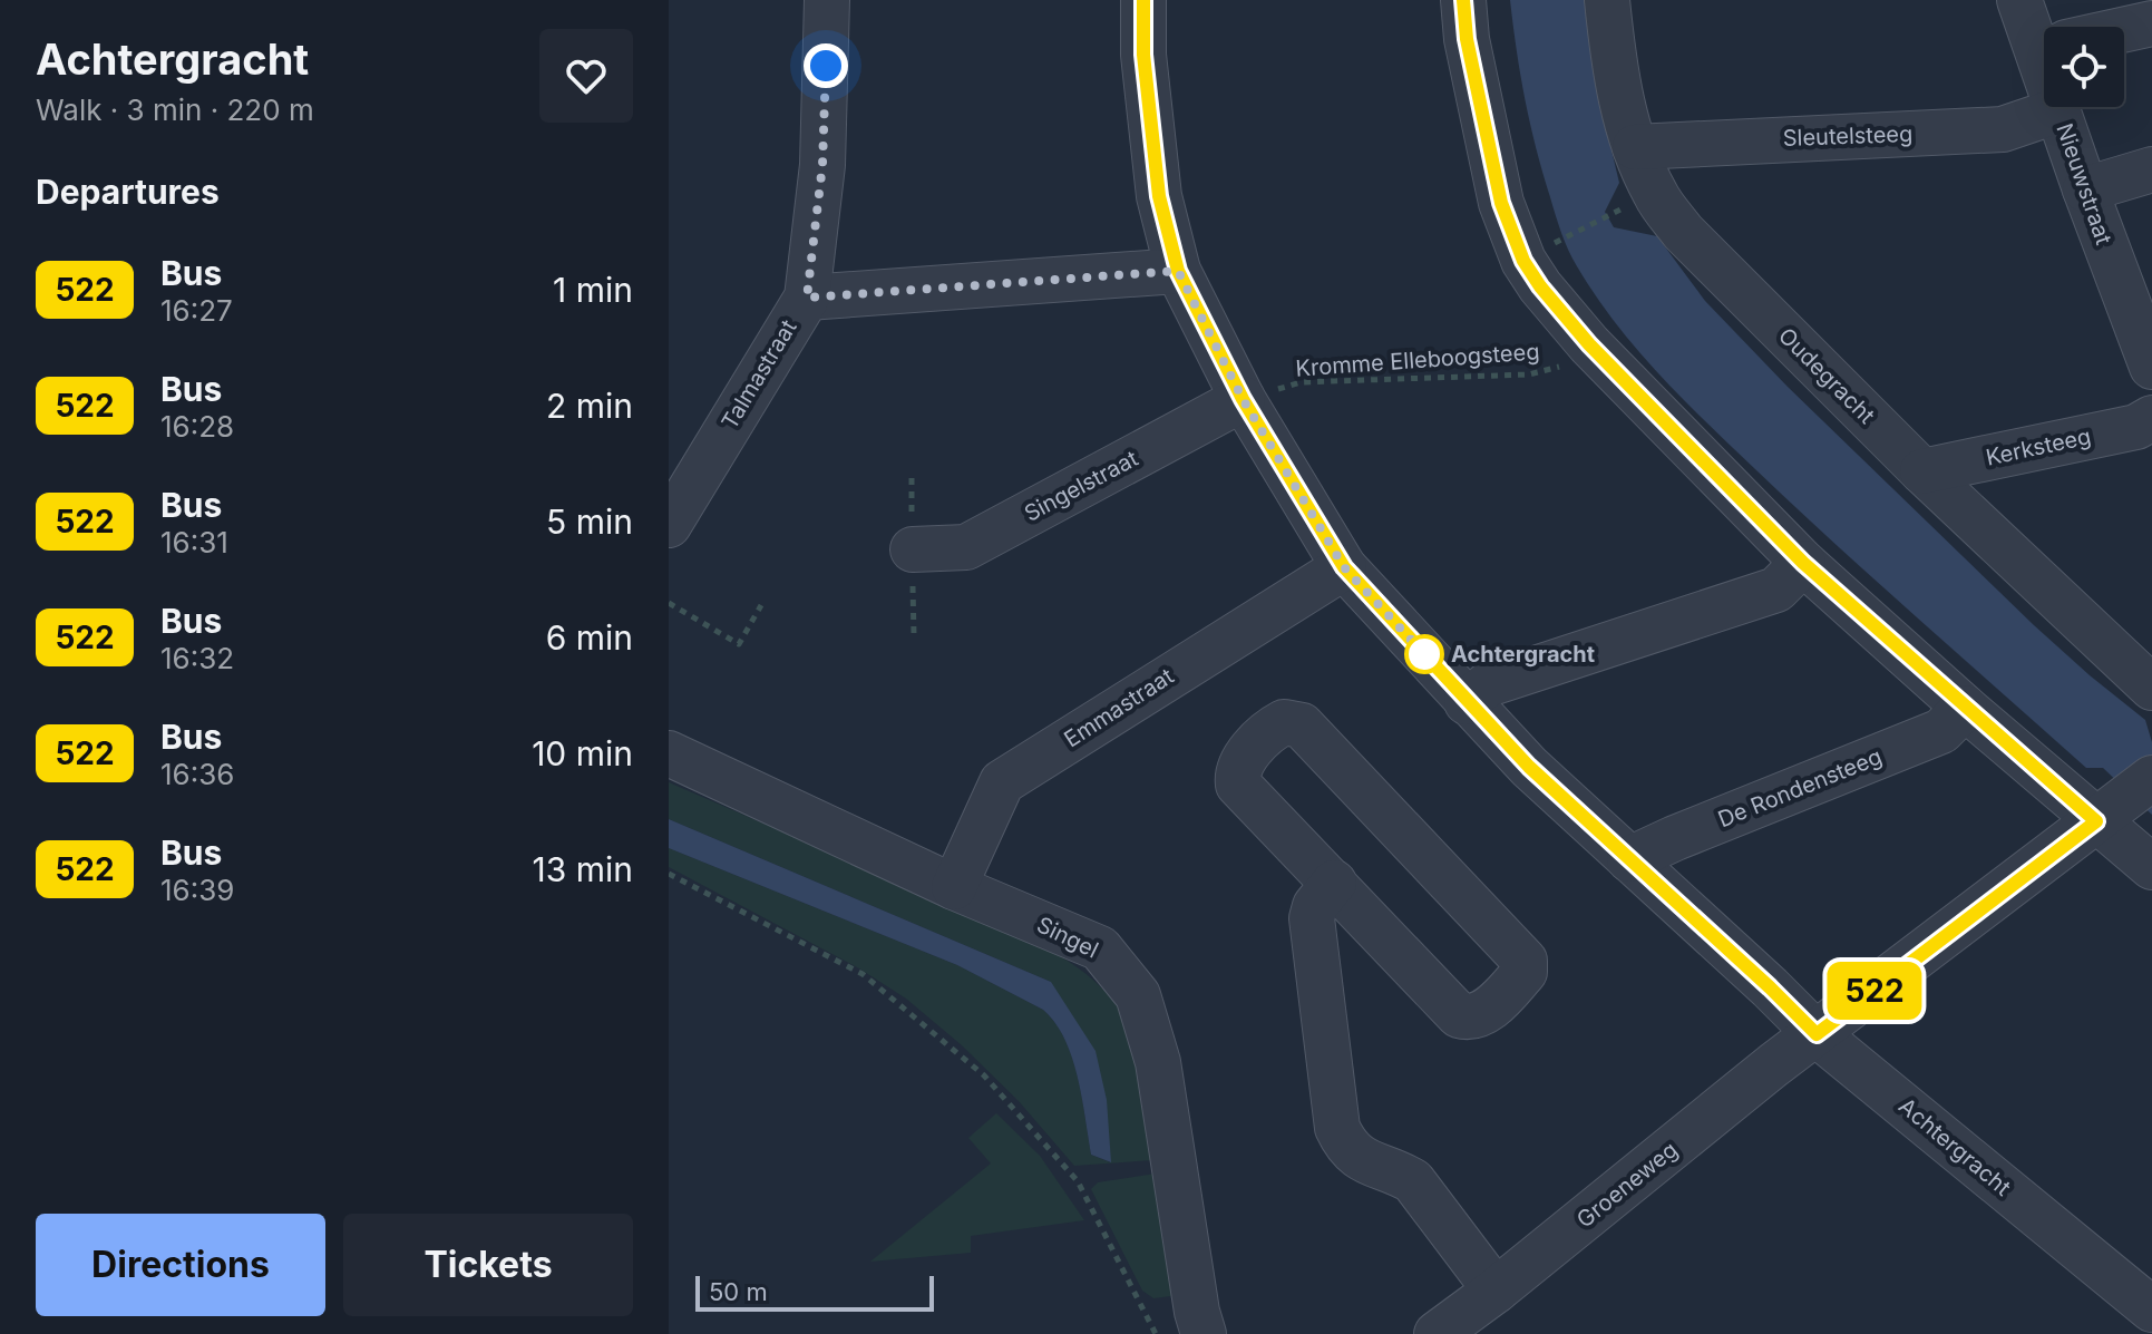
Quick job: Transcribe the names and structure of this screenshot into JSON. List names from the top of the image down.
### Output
{
  "streets": {
    "street": [
      "Sleutelsteeg",
      "Nieuwstraat",
      "Talmastraat",
      "Oudegracht",
      "Kerksteeg",
      "Singelstraat",
      "Emmastraat",
      "De Rondensteeg",
      "Singel",
      "Achtergracht",
      "Groeneweg"
    ],
    "path": ["Kromme Elleboogsteeg"]
  },
  "crossings": [
    ["Sleutelsteeg", "Nieuwstraat"],
    ["Sleutelsteeg", "Oudegracht"],
    ["Kromme Elleboogsteeg", "Singelstraat"],
    ["Kromme Elleboogsteeg", "Achtergracht"],
    ["Oudegracht", "Kerksteeg"],
    ["Singelstraat", "Achtergracht"],
    ["Emmastraat", "Singel"],
    ["Emmastraat", "Achtergracht"],
    ["De Rondensteeg", "Achtergracht"],
    ["Achtergracht", "Groeneweg"]
  ],
  "places": ["Achtergracht"],
  "lines": ["bus line 522"],
  "scale_bar": "50 m",
  "page": {
    "heading": [
      ["Achtergracht", "Walk · 3 min · 220 m"],
      "Departures"
    ],
    "on_map": "522",
    "list": [
      {
        "mark": "522",
        "name": "Bus",
        "note": "16:27",
        "value": "1 min"
      },
      {
        "mark": "522",
        "name": "Bus",
        "note": "16:28",
        "value": "2 min"
      },
      {
        "mark": "522",
        "name": "Bus",
        "note": "16:31",
        "value": "5 min"
      },
      {
        "mark": "522",
        "name": "Bus",
        "note": "16:32",
        "value": "6 min"
      },
      {
        "mark": "522",
        "name": "Bus",
        "note": "16:36",
        "value": "10 min"
      },
      {
        "mark": "522",
        "name": "Bus",
        "note": "16:39",
        "value": "13 min"
      }
    ],
    "buttons": ["Directions", "Tickets"],
    "scale": "50 m"
  }
}
